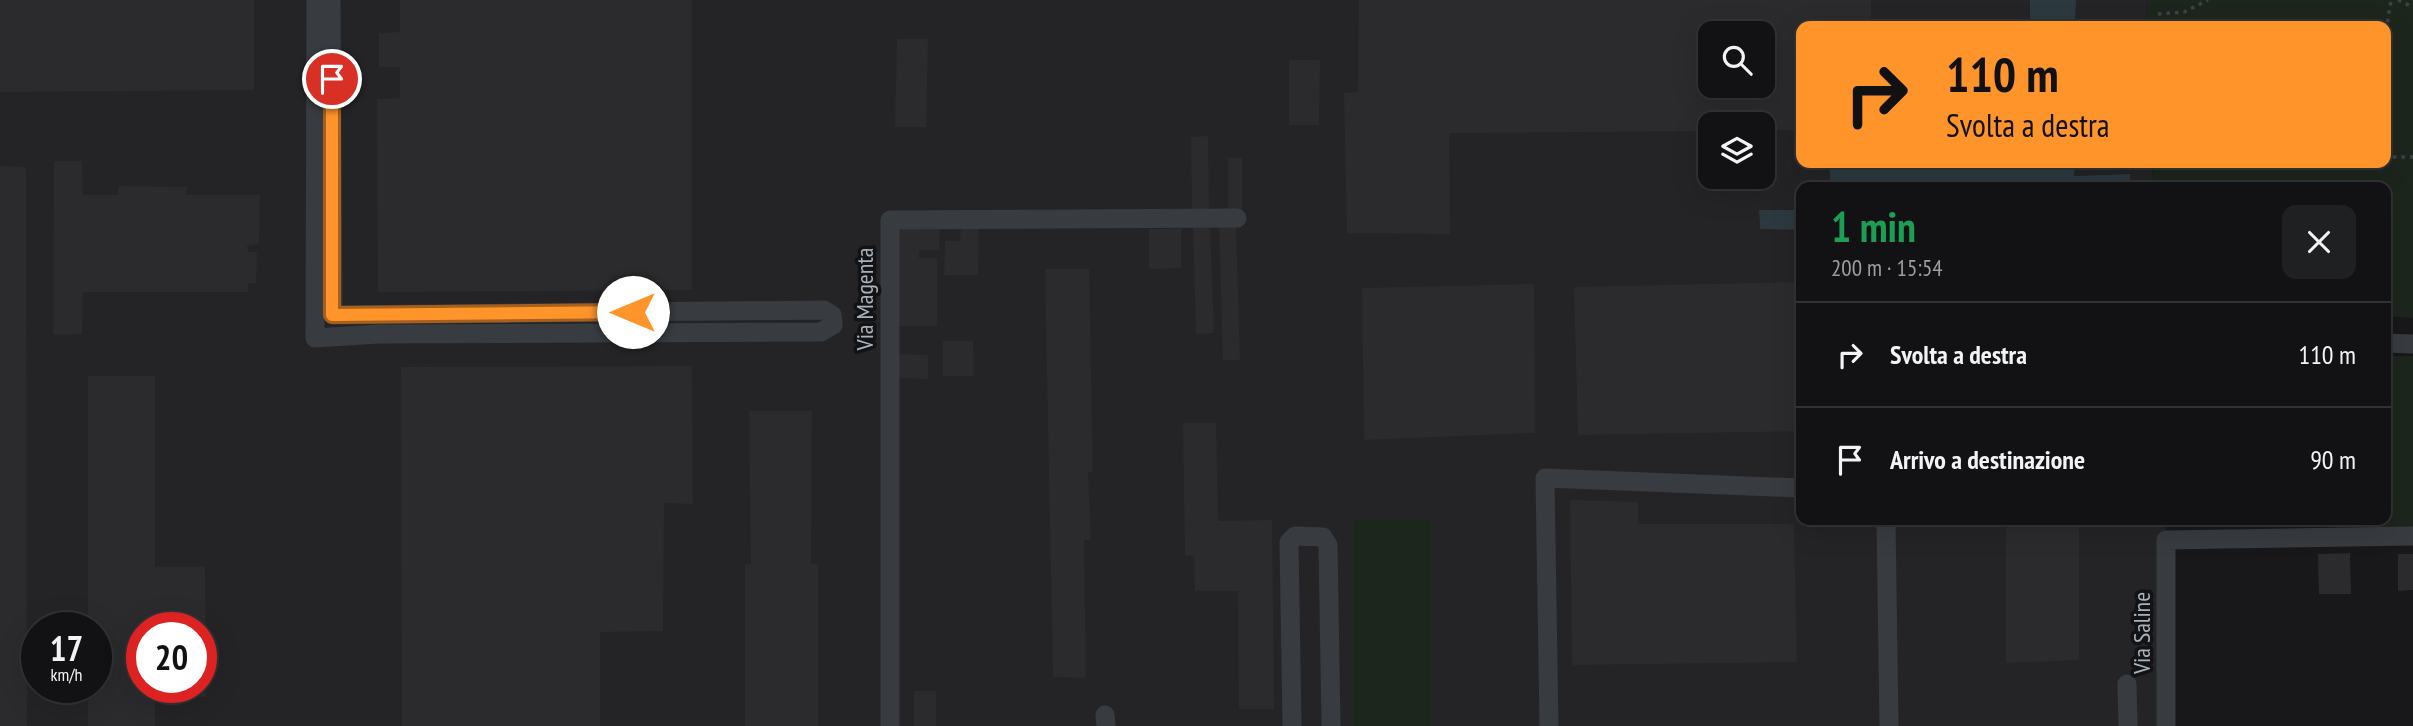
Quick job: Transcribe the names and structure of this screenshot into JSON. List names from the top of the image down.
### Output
{
  "streets": {
    "street": ["Via Magenta", "Via Saline"]
  },
  "page": {
    "turn": ["110 m", "Svolta a destra"],
    "heading": ["1 min", "200 m · 15:54"],
    "list": [
      {
        "name": "Svolta a destra",
        "value": "110 m"
      },
      {
        "name": "Arrivo a destinazione",
        "value": "90 m"
      }
    ],
    "speed": "17 km/h",
    "limit": "20"
  }
}
